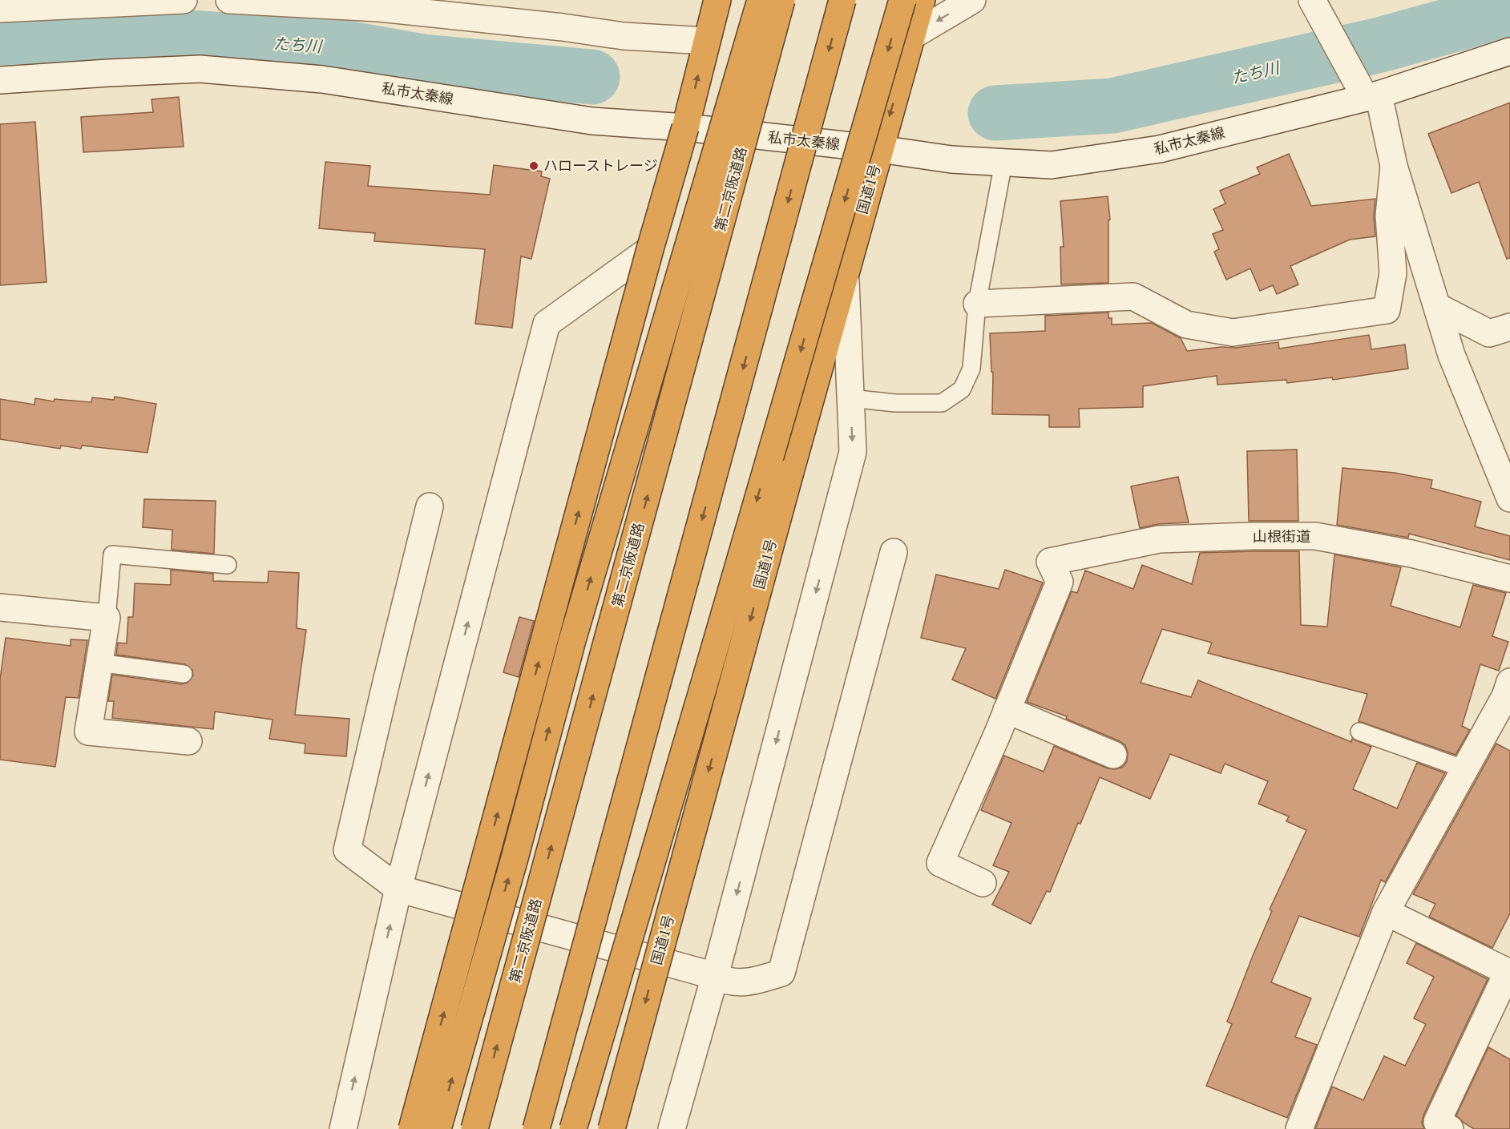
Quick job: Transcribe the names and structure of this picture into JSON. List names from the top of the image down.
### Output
{
  "streets": {
    "highway": ["第二京阪道路", "国道1号"],
    "street": ["私市太秦線", "山根街道"]
  },
  "crossings": [
    ["私市太秦線", "国道1号"]
  ],
  "water": ["たち川"],
  "places": ["ハローストレージ"]
}
